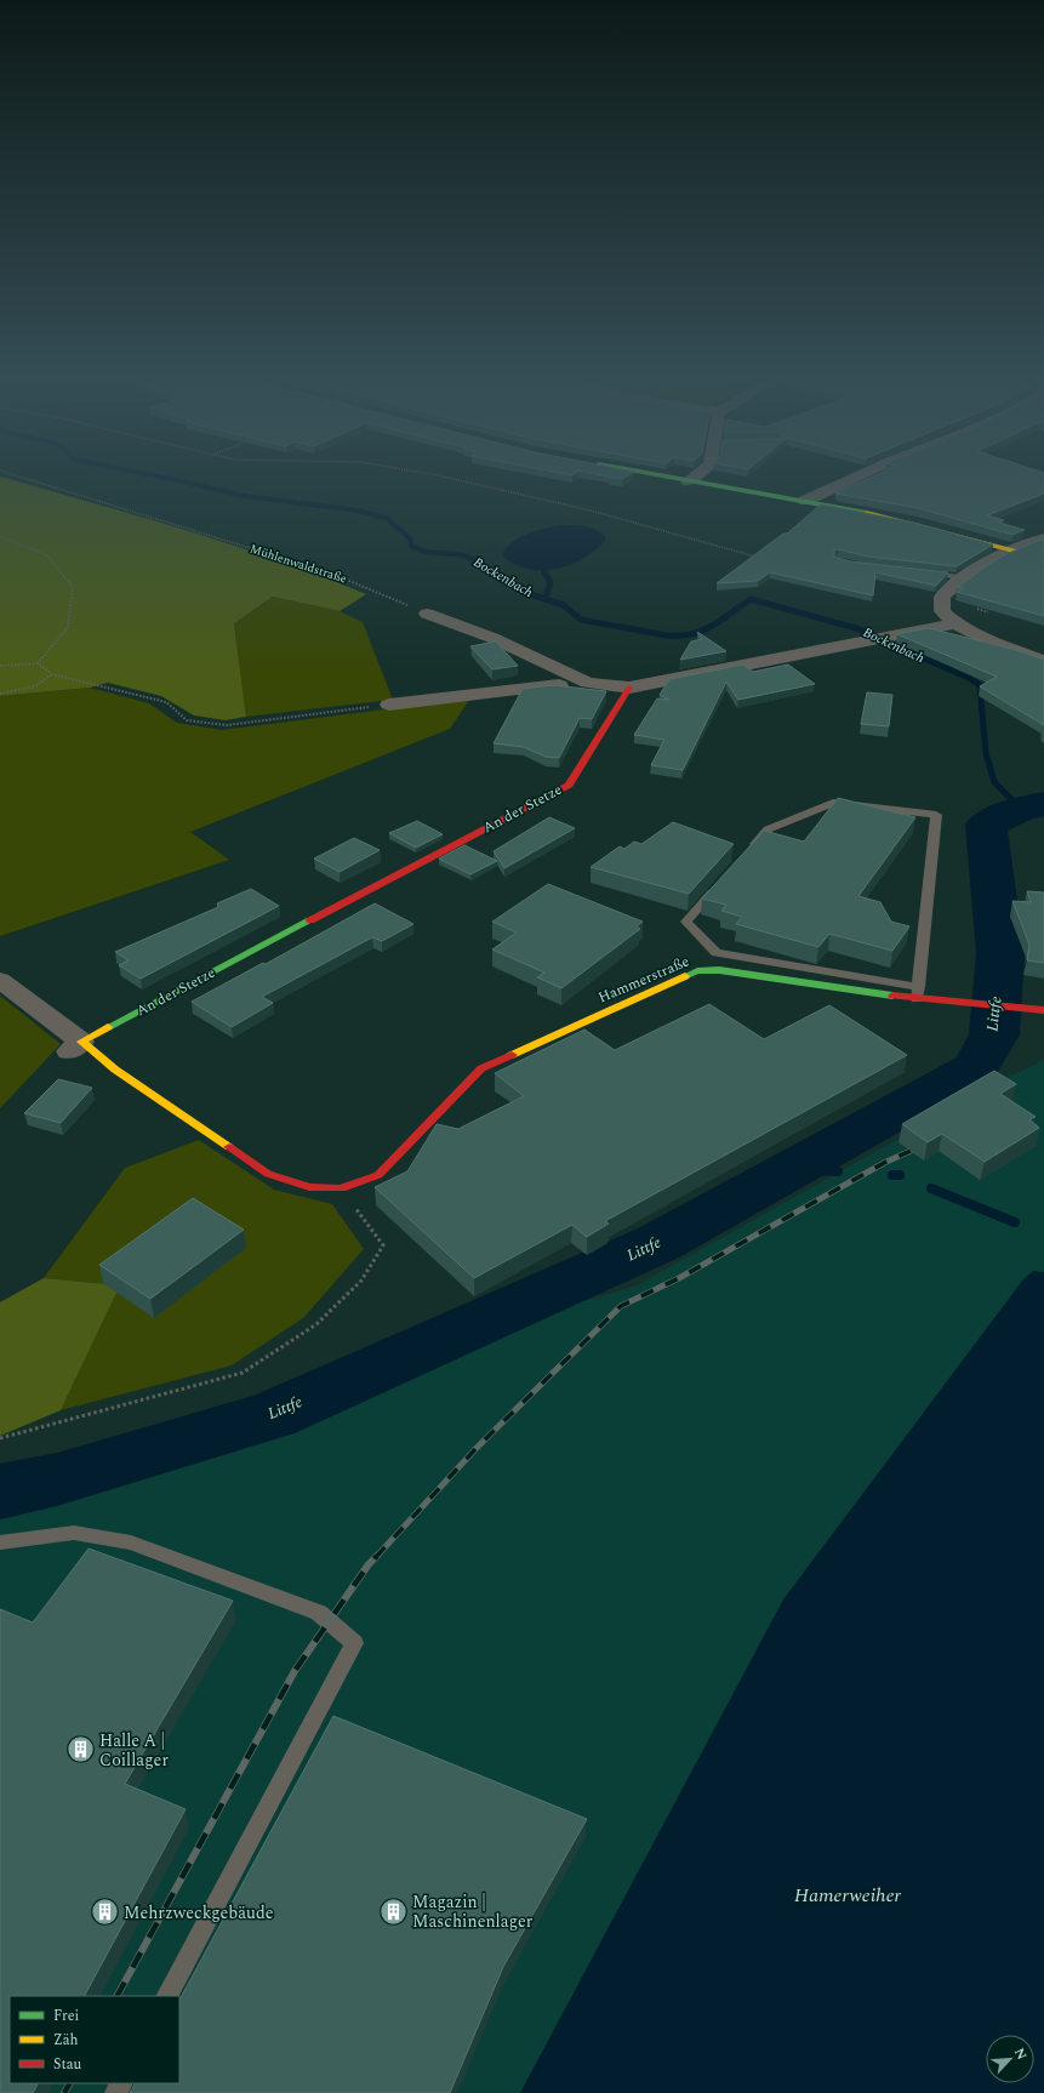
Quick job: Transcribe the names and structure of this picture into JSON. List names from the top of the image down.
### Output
{
  "streets": {
    "street": ["An der Stetze", "Hammerstraße"],
    "path": ["Mühlenwaldstraße"]
  },
  "water": ["Bockenbach", "Littfe", "Hamerweiher"],
  "places": {
    "building": ["Halle A | Coillager", "Magazin | Maschinenlager", "Mehrzweckgebäude"]
  },
  "legend": ["Frei", "Zäh", "Stau"],
  "north": "top right"
}
